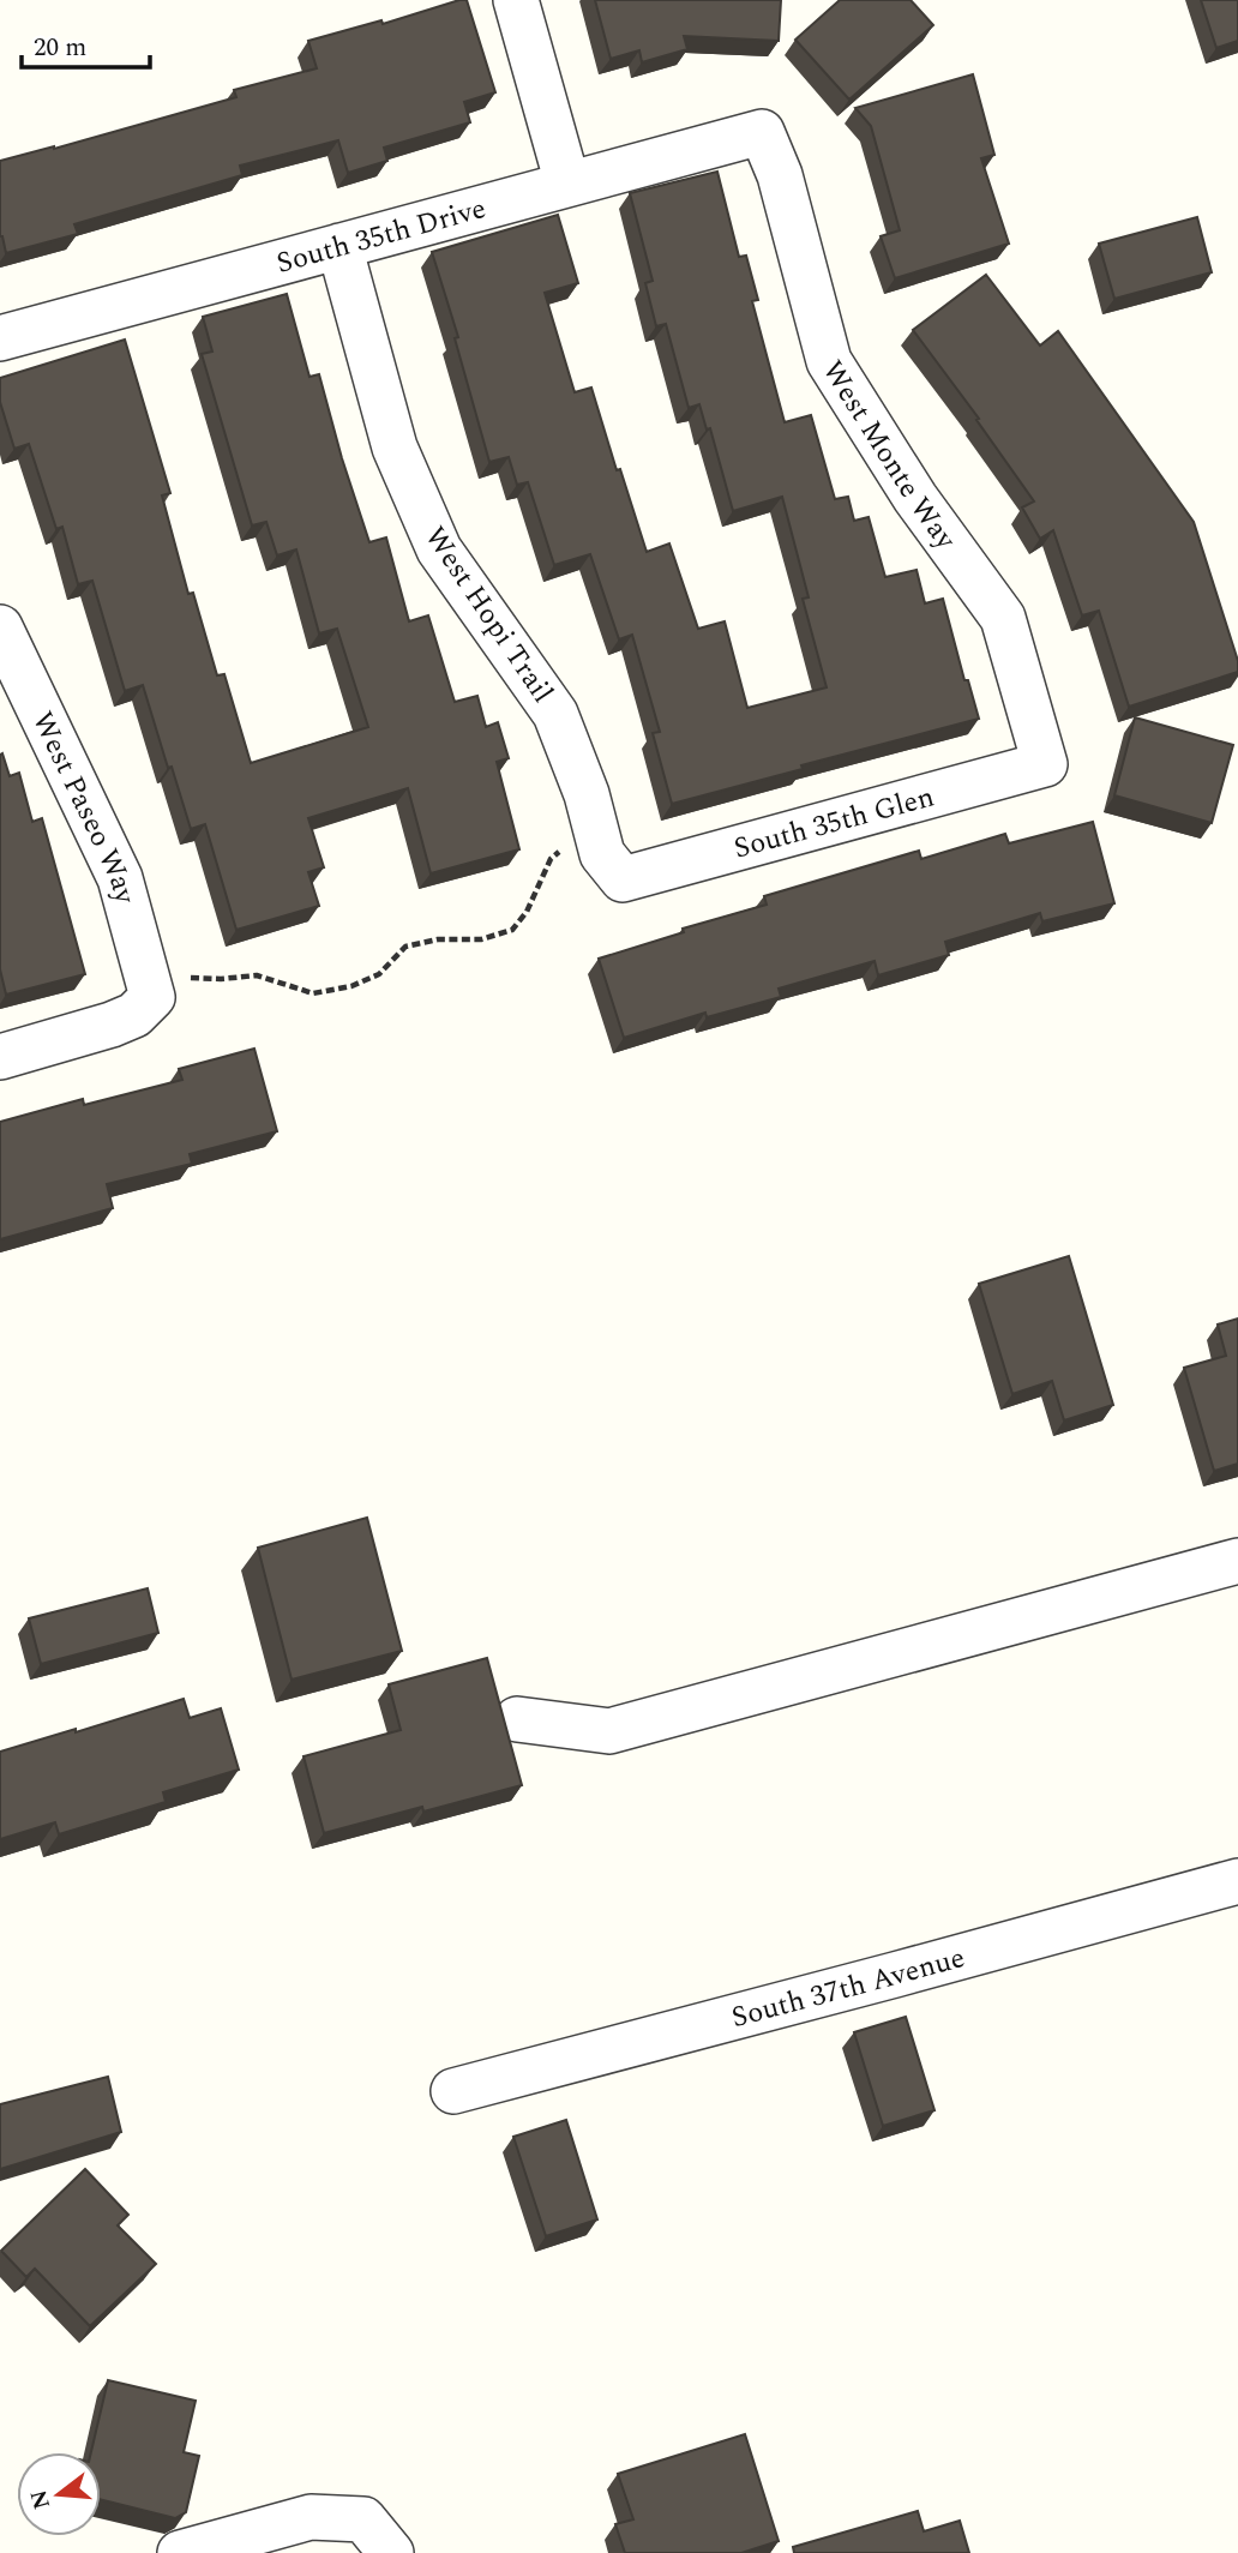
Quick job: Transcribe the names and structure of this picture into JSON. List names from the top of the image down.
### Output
{
  "streets": {
    "street": [
      "South 35th Drive",
      "West Monte Way",
      "West Hopi Trail",
      "West Paseo Way",
      "South 35th Glen",
      "South 37th Avenue"
    ]
  },
  "crossings": [
    ["South 35th Drive", "West Monte Way"],
    ["South 35th Drive", "West Hopi Trail"],
    ["West Monte Way", "South 35th Glen"],
    ["West Hopi Trail", "South 35th Glen"]
  ],
  "scale_bar": "20 m",
  "north": "left"
}
